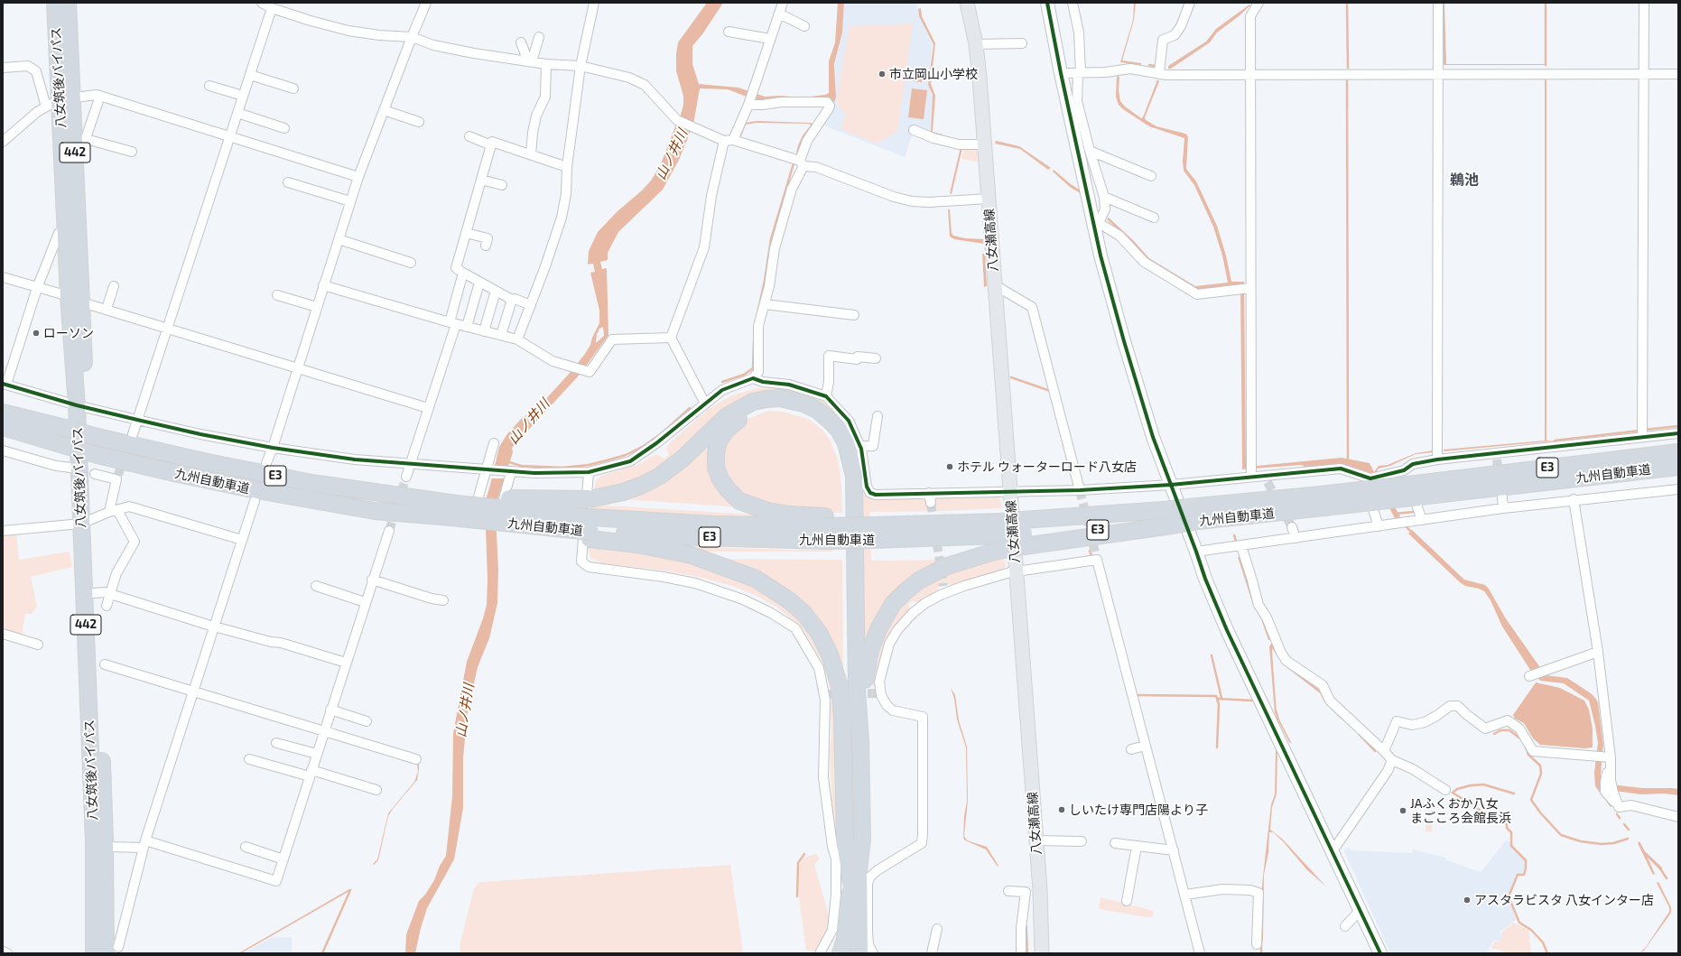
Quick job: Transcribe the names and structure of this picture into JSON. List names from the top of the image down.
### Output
{
  "streets": {
    "highway": [
      "八女筑後バイパス",
      "442",
      "E3",
      "九州自動車道"
    ],
    "main road": ["八女瀬高線"]
  },
  "districts": ["鵜池"],
  "water": ["山ノ井川"],
  "places": [
    "市立岡山小学校",
    "ローソン",
    "ホテル ウォーターロード八女店",
    "しいたけ専門店陽より子",
    "JAふくおか八女 まごころ会館長浜",
    "アスタラビスタ 八女インター店"
  ]
}
